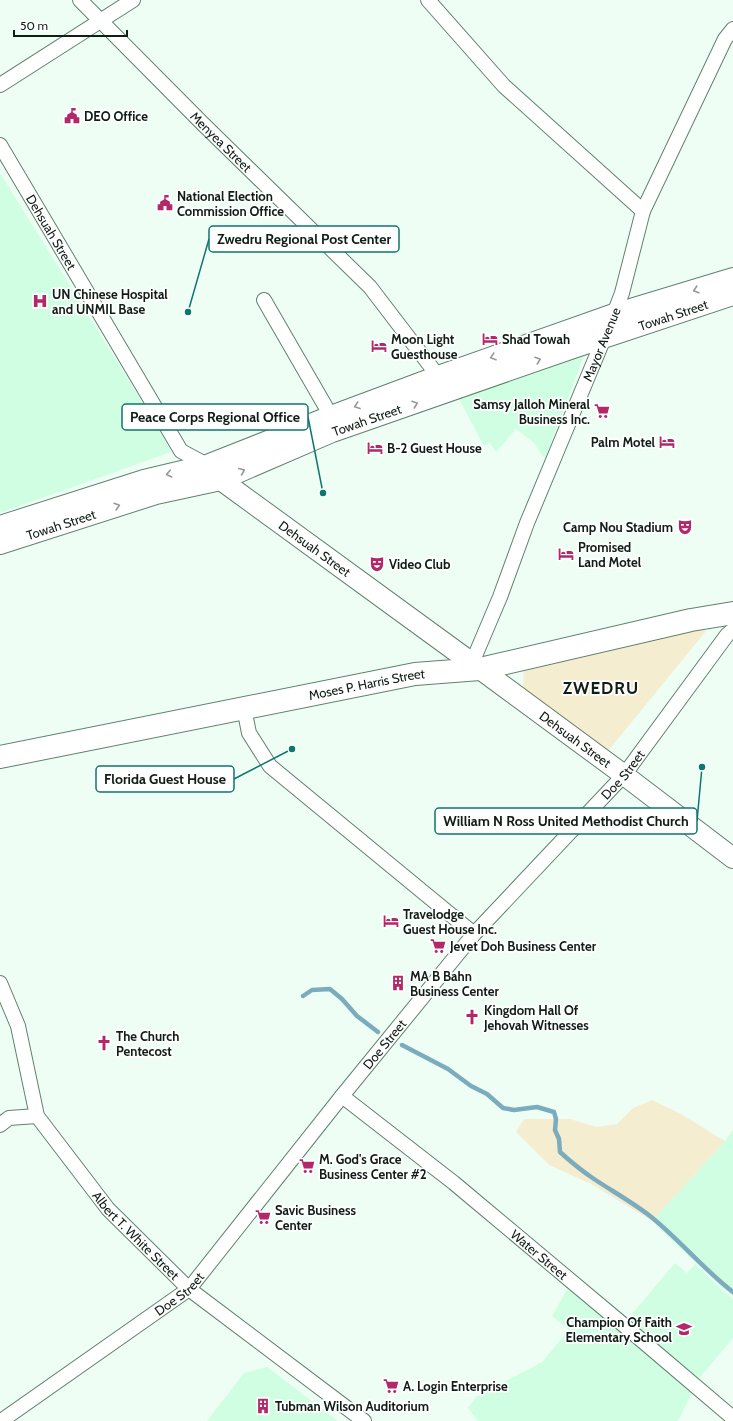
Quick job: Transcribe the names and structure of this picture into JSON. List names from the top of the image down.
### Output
{
  "streets": {
    "highway": ["Moses P. Harris Street"],
    "street": [
      "Menyea Street",
      "Dehsuah Street",
      "Towah Street",
      "Mayor Avenue",
      "Doe Street",
      "Albert T. White Street",
      "Water Street"
    ]
  },
  "crossings": [
    ["Menyea Street", "Towah Street"],
    ["Dehsuah Street", "Towah Street"],
    ["Dehsuah Street", "Mayor Avenue"],
    ["Dehsuah Street", "Moses P. Harris Street"],
    ["Dehsuah Street", "Doe Street"],
    ["Towah Street", "Mayor Avenue"],
    ["Mayor Avenue", "Moses P. Harris Street"],
    ["Doe Street", "Albert T. White Street"],
    ["Doe Street", "Water Street"]
  ],
  "districts": ["ZWEDRU"],
  "places": {
    "public building": ["DEO Office", "National Election Commission Office"],
    "hospital": ["UN Chinese Hospital and UNMIL Base"],
    "other": [
      "Zwedru Regional Post Center",
      "Peace Corps Regional Office",
      "Florida Guest House",
      "William N Ross United Methodist Church"
    ],
    "hotel": [
      "Shad Towah",
      "Moon Light Guesthouse",
      "Palm Motel",
      "B-2 Guest House",
      "Promised Land Motel",
      "Travelodge Guest House Inc."
    ],
    "supermarket": [
      "Samsy Jalloh Mineral Business Inc.",
      "Jevet Doh Business Center",
      "M. God's Grace Business Center #2",
      "Savic Business Center",
      "A. Login Enterprise"
    ],
    "theatre": ["Camp Nou Stadium", "Video Club"],
    "building": ["MA B Bahn Business Center", "Tubman Wilson Auditorium"],
    "church": ["Kingdom Hall Of Jehovah Witnesses", "The Church Pentecost"],
    "school or university": ["Champion Of Faith Elementary School"]
  },
  "scale_bar": "50 m"
}
